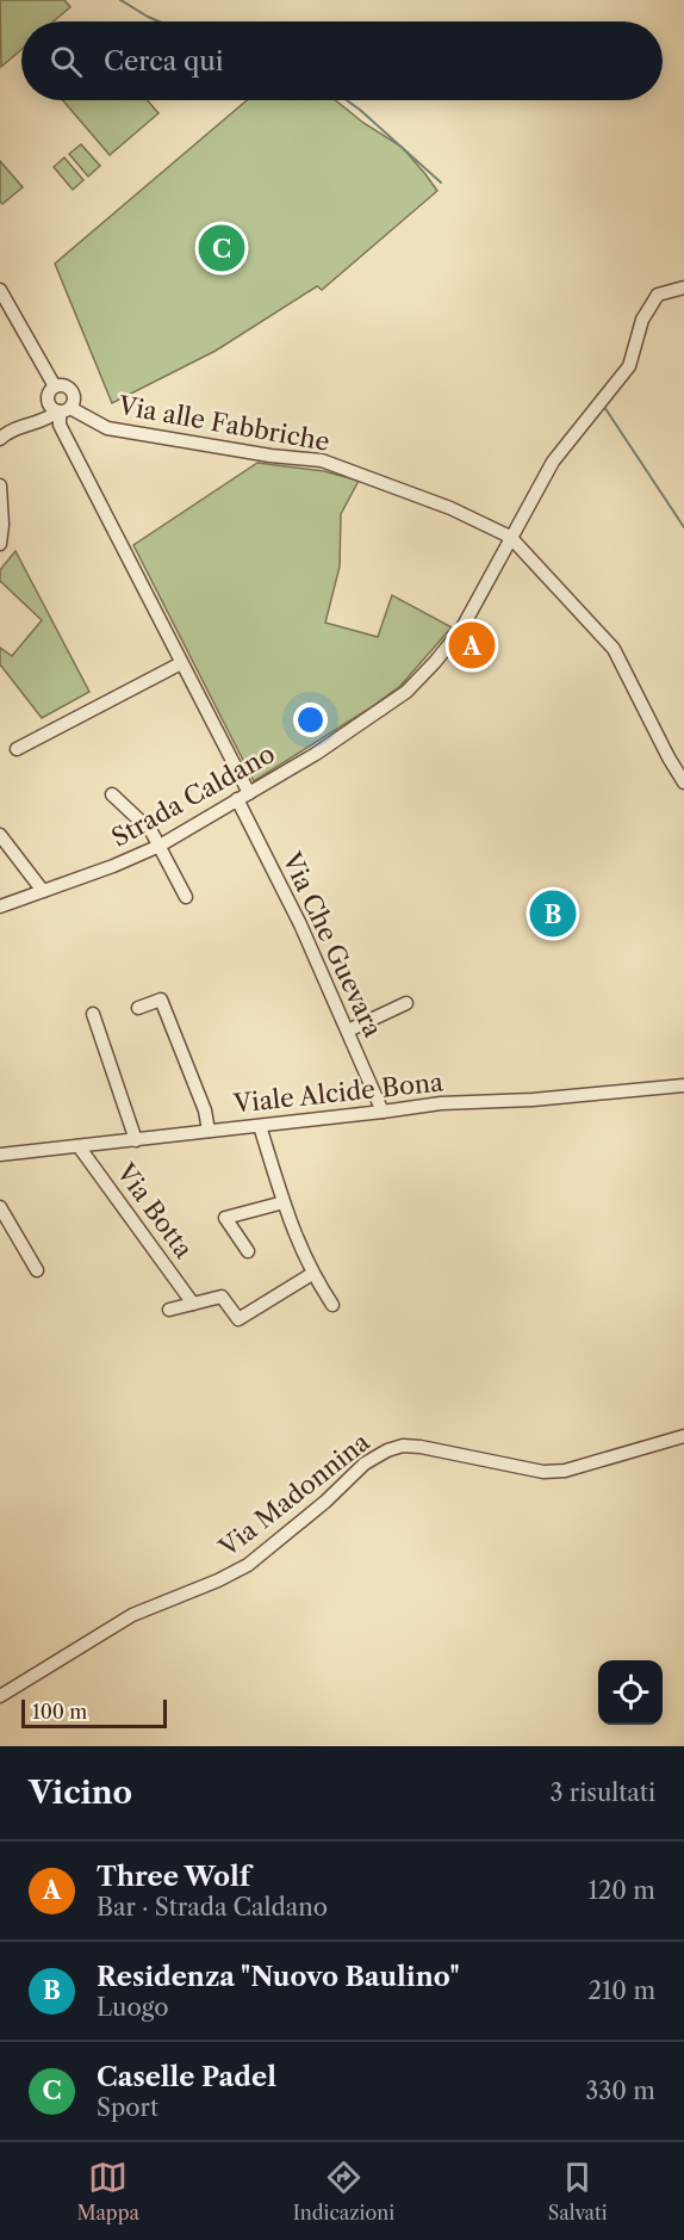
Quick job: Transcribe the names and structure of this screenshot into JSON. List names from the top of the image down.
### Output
{
  "streets": {
    "street": [
      "Via alle Fabbriche",
      "Strada Caldano",
      "Via Che Guevara",
      "Viale Alcide Bona",
      "Via Botta",
      "Via Madonnina"
    ]
  },
  "crossings": [
    ["Via alle Fabbriche", "Strada Caldano"],
    ["Via alle Fabbriche", "Via Che Guevara"],
    ["Strada Caldano", "Via Che Guevara"],
    ["Via Che Guevara", "Viale Alcide Bona"],
    ["Viale Alcide Bona", "Via Botta"]
  ],
  "scale_bar": "100 m",
  "page": {
    "search": "Cerca qui",
    "pins": ["C", "A", "B"],
    "scale": "100 m",
    "heading": ["Vicino", "3 risultati"],
    "list": [
      {
        "mark": "A",
        "name": "Three Wolf",
        "note": "Bar · Strada Caldano",
        "value": "120 m"
      },
      {
        "mark": "B",
        "name": "Residenza \"Nuovo Baulino\"",
        "note": "Luogo",
        "value": "210 m"
      },
      {
        "mark": "C",
        "name": "Caselle Padel",
        "note": "Sport",
        "value": "330 m"
      }
    ],
    "nav": ["Mappa", "Indicazioni", "Salvati"]
  }
}
